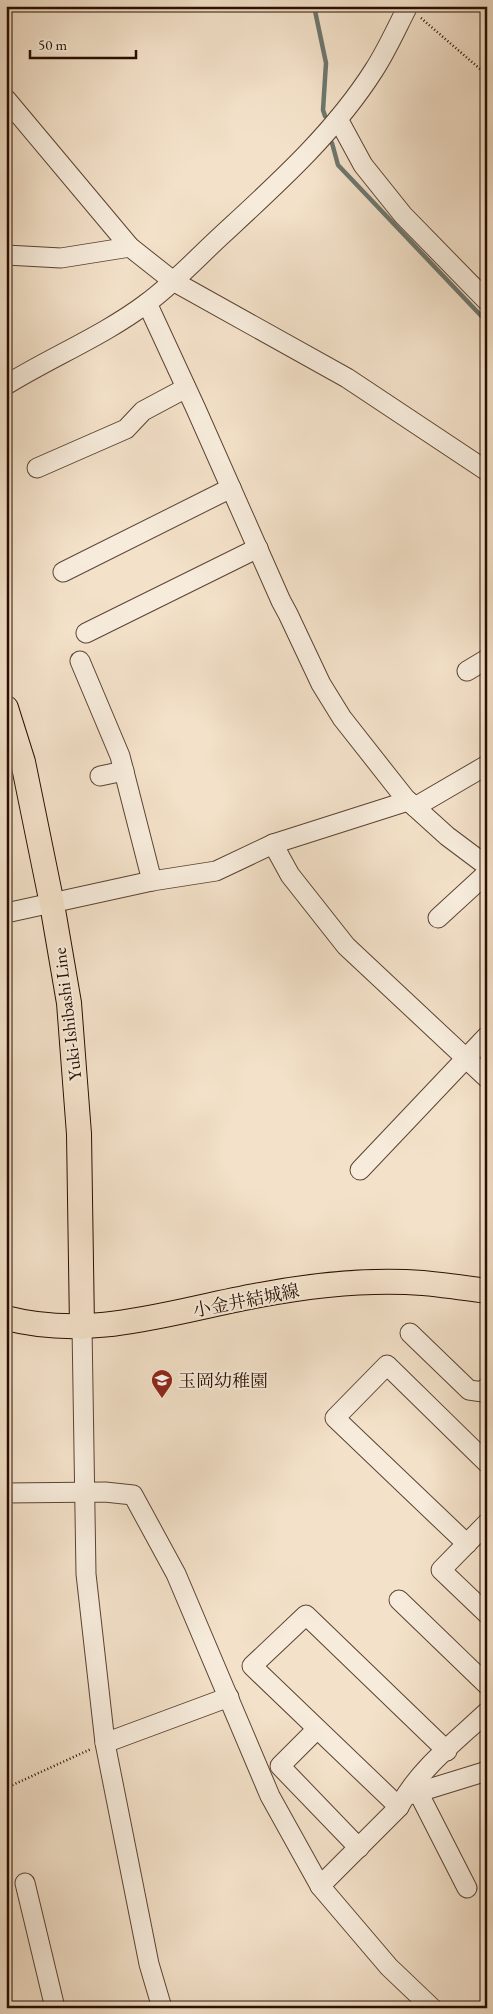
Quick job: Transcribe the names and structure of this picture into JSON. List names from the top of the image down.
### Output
{
  "streets": {
    "main road": ["Yuki-Ishibashi Line", "小金井結城線"]
  },
  "crossings": [
    ["Yuki-Ishibashi Line", "小金井結城線"]
  ],
  "places": {
    "school or university": ["玉岡幼稚園"]
  },
  "scale_bar": "50 m"
}
